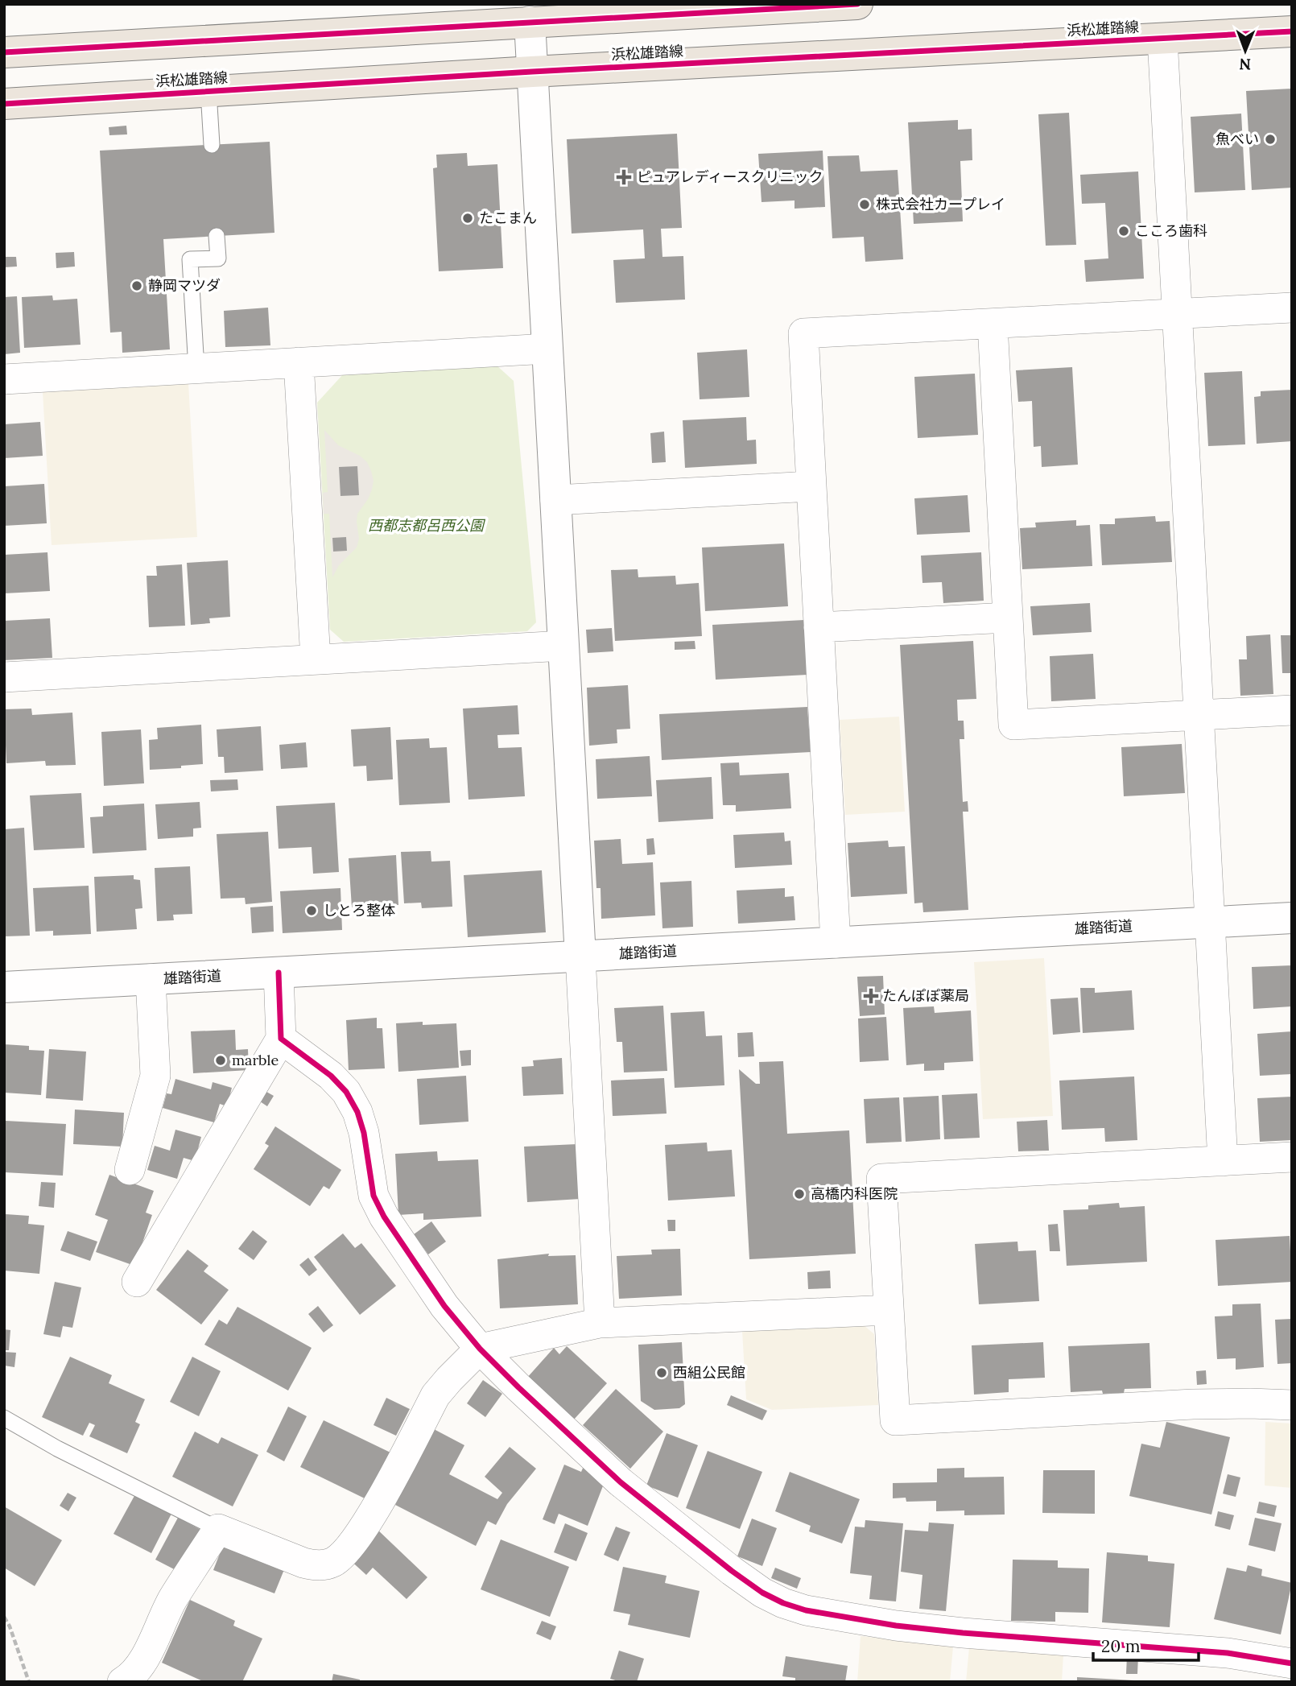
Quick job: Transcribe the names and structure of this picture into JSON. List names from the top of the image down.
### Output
{
  "streets": {
    "main road": ["浜松雄踏線"],
    "street": ["雄踏街道"]
  },
  "parks": ["西都志都呂西公園"],
  "places": {
    "other": [
      "魚べい",
      "株式会社カープレイ",
      "たこまん",
      "こころ歯科",
      "静岡マツダ",
      "しとろ整体",
      "marble",
      "高橋内科医院",
      "西組公民館"
    ],
    "health": ["ピュアレディースクリニック", "たんぽぽ薬局"]
  },
  "scale_bar": "20 m",
  "north": "bottom"
}
